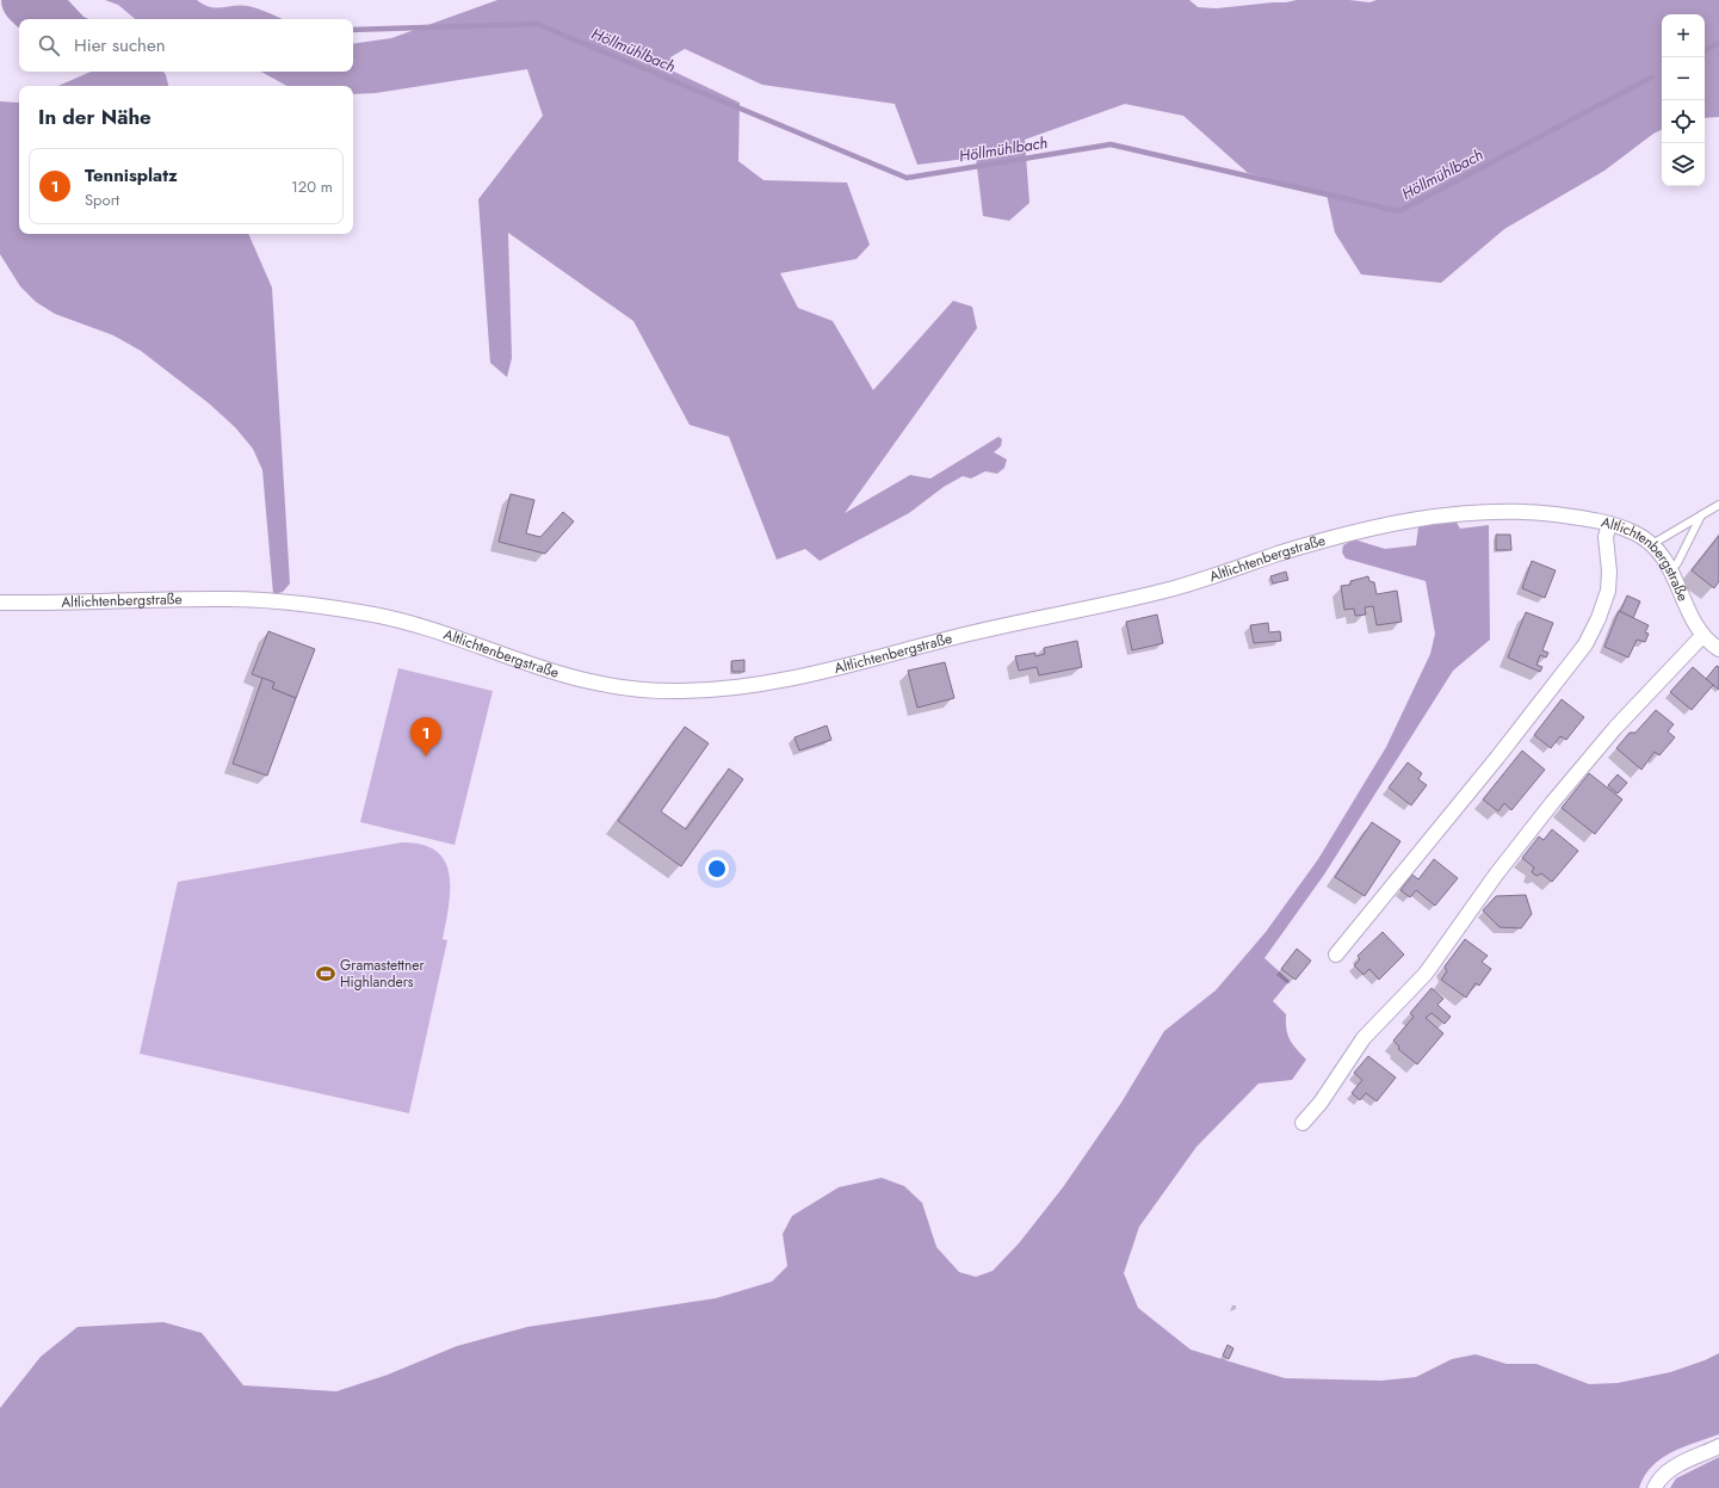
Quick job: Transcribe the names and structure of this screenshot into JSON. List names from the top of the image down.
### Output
{
  "streets": {
    "street": ["Altlichtenbergstraße"]
  },
  "water": ["Höllmühlbach"],
  "places": {
    "sports": ["Gramastettner Highlanders"]
  },
  "page": {
    "map_buttons": ["+", "−"],
    "search": "Hier suchen",
    "heading": "In der Nähe",
    "list": [
      {
        "mark": "1",
        "name": "Tennisplatz",
        "note": "Sport",
        "value": "120 m"
      }
    ],
    "pins": "1"
  }
}
